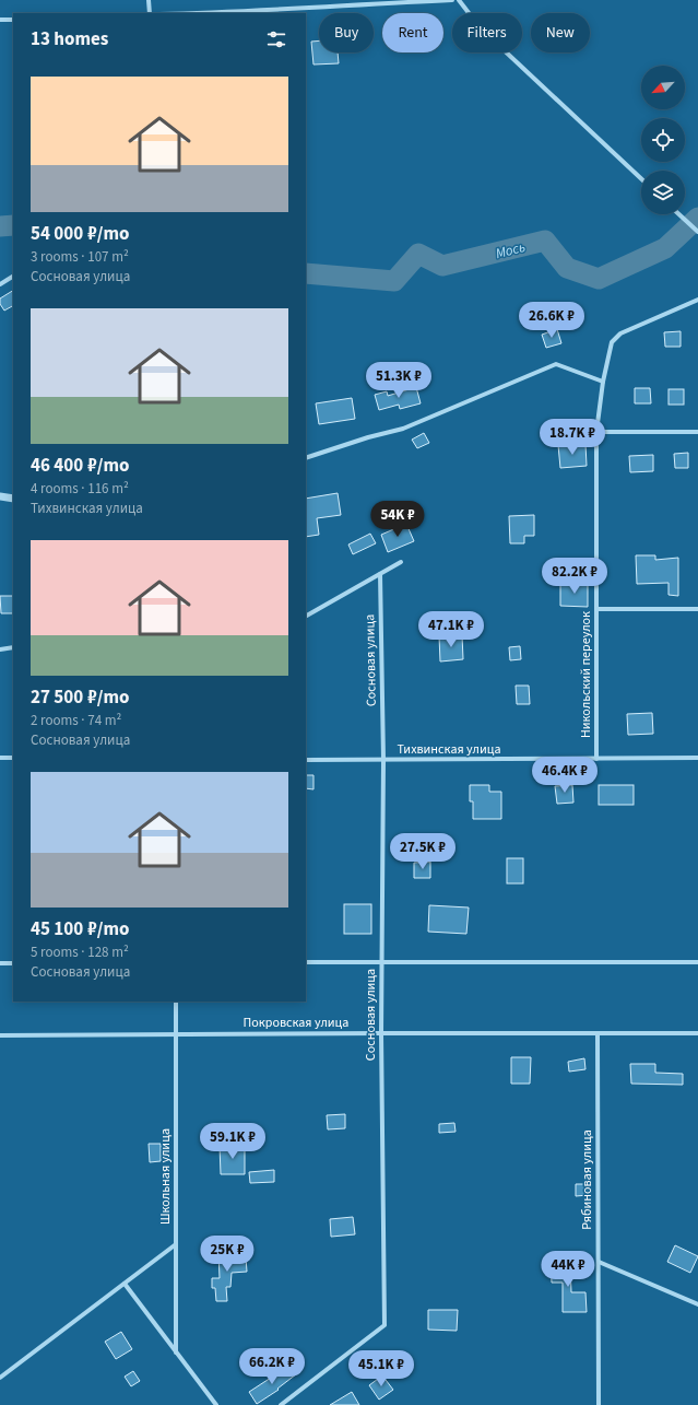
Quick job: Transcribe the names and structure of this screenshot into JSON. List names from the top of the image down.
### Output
{
  "streets": {
    "street": [
      "Сосновая улица",
      "Никольский переулок",
      "Тихвинская улица",
      "Покровская улица",
      "Школьная улица",
      "Рябиновая улица"
    ]
  },
  "crossings": [
    ["Сосновая улица", "Тихвинская улица"],
    ["Сосновая улица", "Покровская улица"],
    ["Никольский переулок", "Тихвинская улица"],
    ["Покровская улица", "Школьная улица"],
    ["Покровская улица", "Рябиновая улица"]
  ],
  "water": ["Мось"],
  "north": "bottom left",
  "page": {
    "chip": [
      "Buy",
      "Rent",
      "Filters",
      "New"
    ],
    "heading": "13 homes",
    "list": [
      {
        "name": "54 000 ₽/mo",
        "note": "3 rooms · 107 m² · Сосновая улица"
      },
      {
        "name": "46 400 ₽/mo",
        "note": "4 rooms · 116 m² · Тихвинская улица"
      },
      {
        "name": "27 500 ₽/mo",
        "note": "2 rooms · 74 m² · Сосновая улица"
      },
      {
        "name": "45 100 ₽/mo",
        "note": "5 rooms · 128 m² · Сосновая улица"
      }
    ],
    "price": [
      "26.6K ₽",
      "51.3K ₽",
      "18.7K ₽",
      "54K ₽",
      "82.2K ₽",
      "47.1K ₽",
      "46.4K ₽",
      "27.5K ₽",
      "59.1K ₽",
      "25K ₽",
      "44K ₽",
      "66.2K ₽",
      "45.1K ₽"
    ]
  }
}
